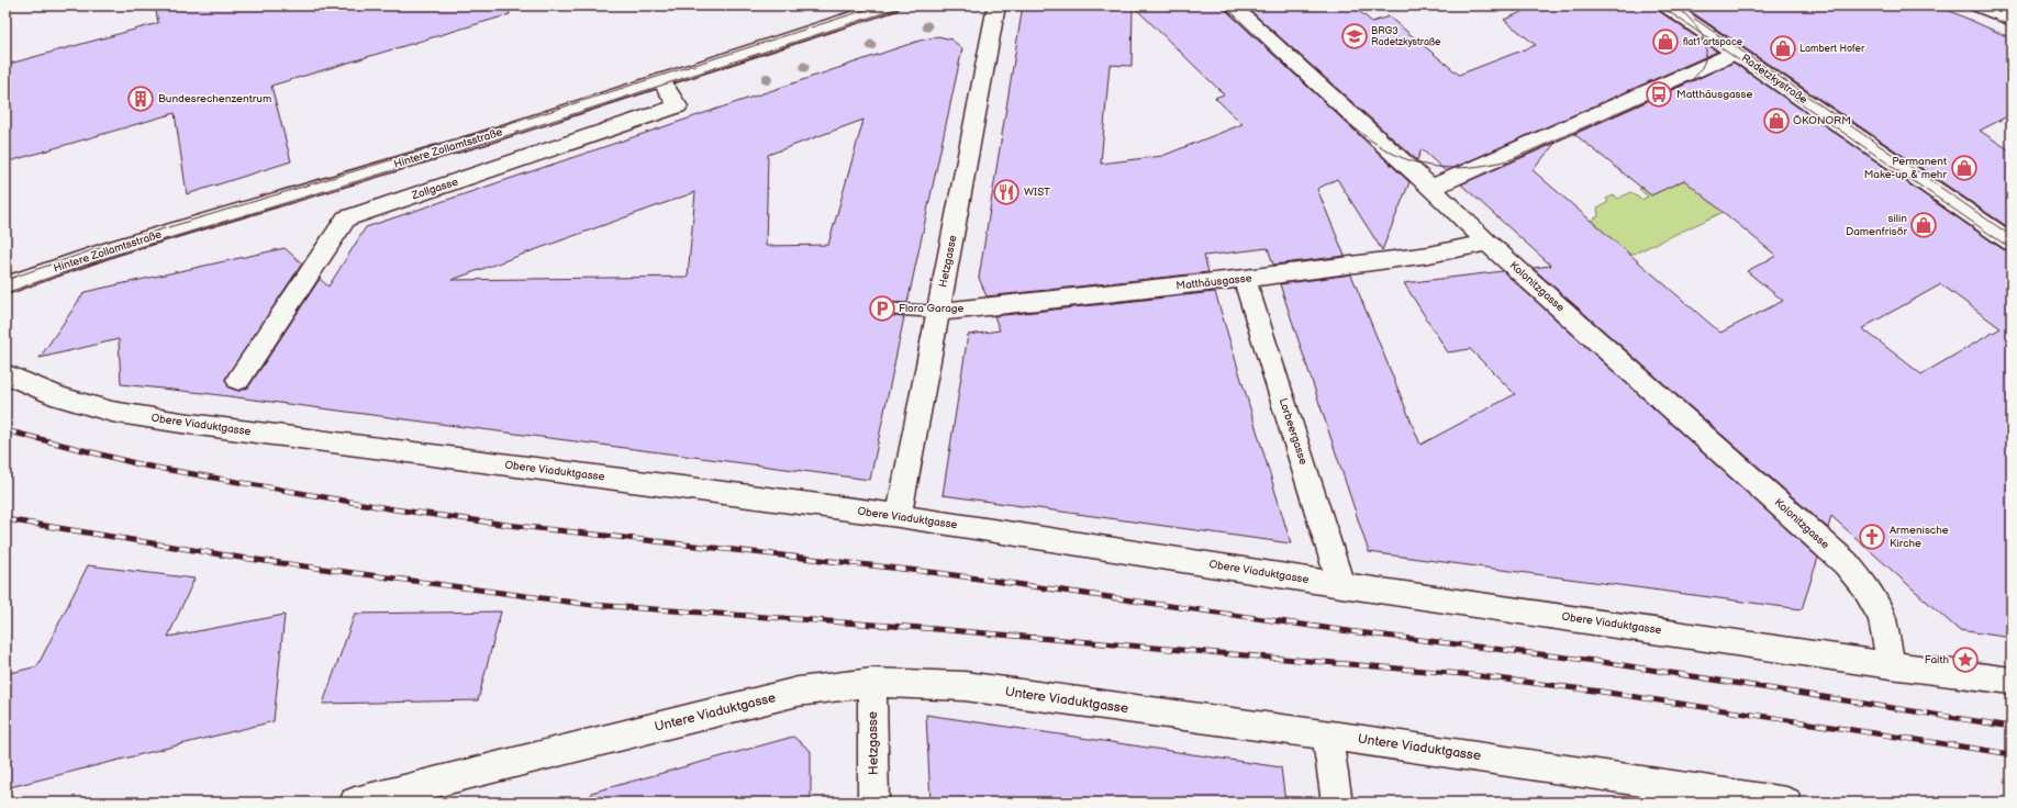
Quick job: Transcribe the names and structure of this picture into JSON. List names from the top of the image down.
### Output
{
  "streets": {
    "street": [
      "Radetzkystraße",
      "Hintere Zollamtsstraße",
      "Zollgasse",
      "Hetzgasse",
      "Matthäusgasse",
      "Kolonitzgasse",
      "Obere Viaduktgasse",
      "Lorbeergasse",
      "Untere Viaduktgasse"
    ]
  },
  "crossings": [
    ["Hintere Zollamtsstraße", "Zollgasse"],
    ["Hetzgasse", "Matthäusgasse"],
    ["Hetzgasse", "Obere Viaduktgasse"],
    ["Hetzgasse", "Untere Viaduktgasse"],
    ["Matthäusgasse", "Kolonitzgasse"],
    ["Matthäusgasse", "Lorbeergasse"],
    ["Kolonitzgasse", "Obere Viaduktgasse"],
    ["Obere Viaduktgasse", "Lorbeergasse"]
  ],
  "places": {
    "school or university": ["BRG3 Radetzkystraße"],
    "shop": [
      "flat1 artspace",
      "Lambert Hofer",
      "ÖKONORM",
      "Permanent Make-up & mehr",
      "silin Damenfrisör"
    ],
    "bus stop": ["Matthäusgasse"],
    "building": ["Bundesrechenzentrum"],
    "restaurant": ["WIST"],
    "parking": ["Flora Garage"],
    "church": ["Armenische Kirche"],
    "place": ["Faith"]
  }
}
